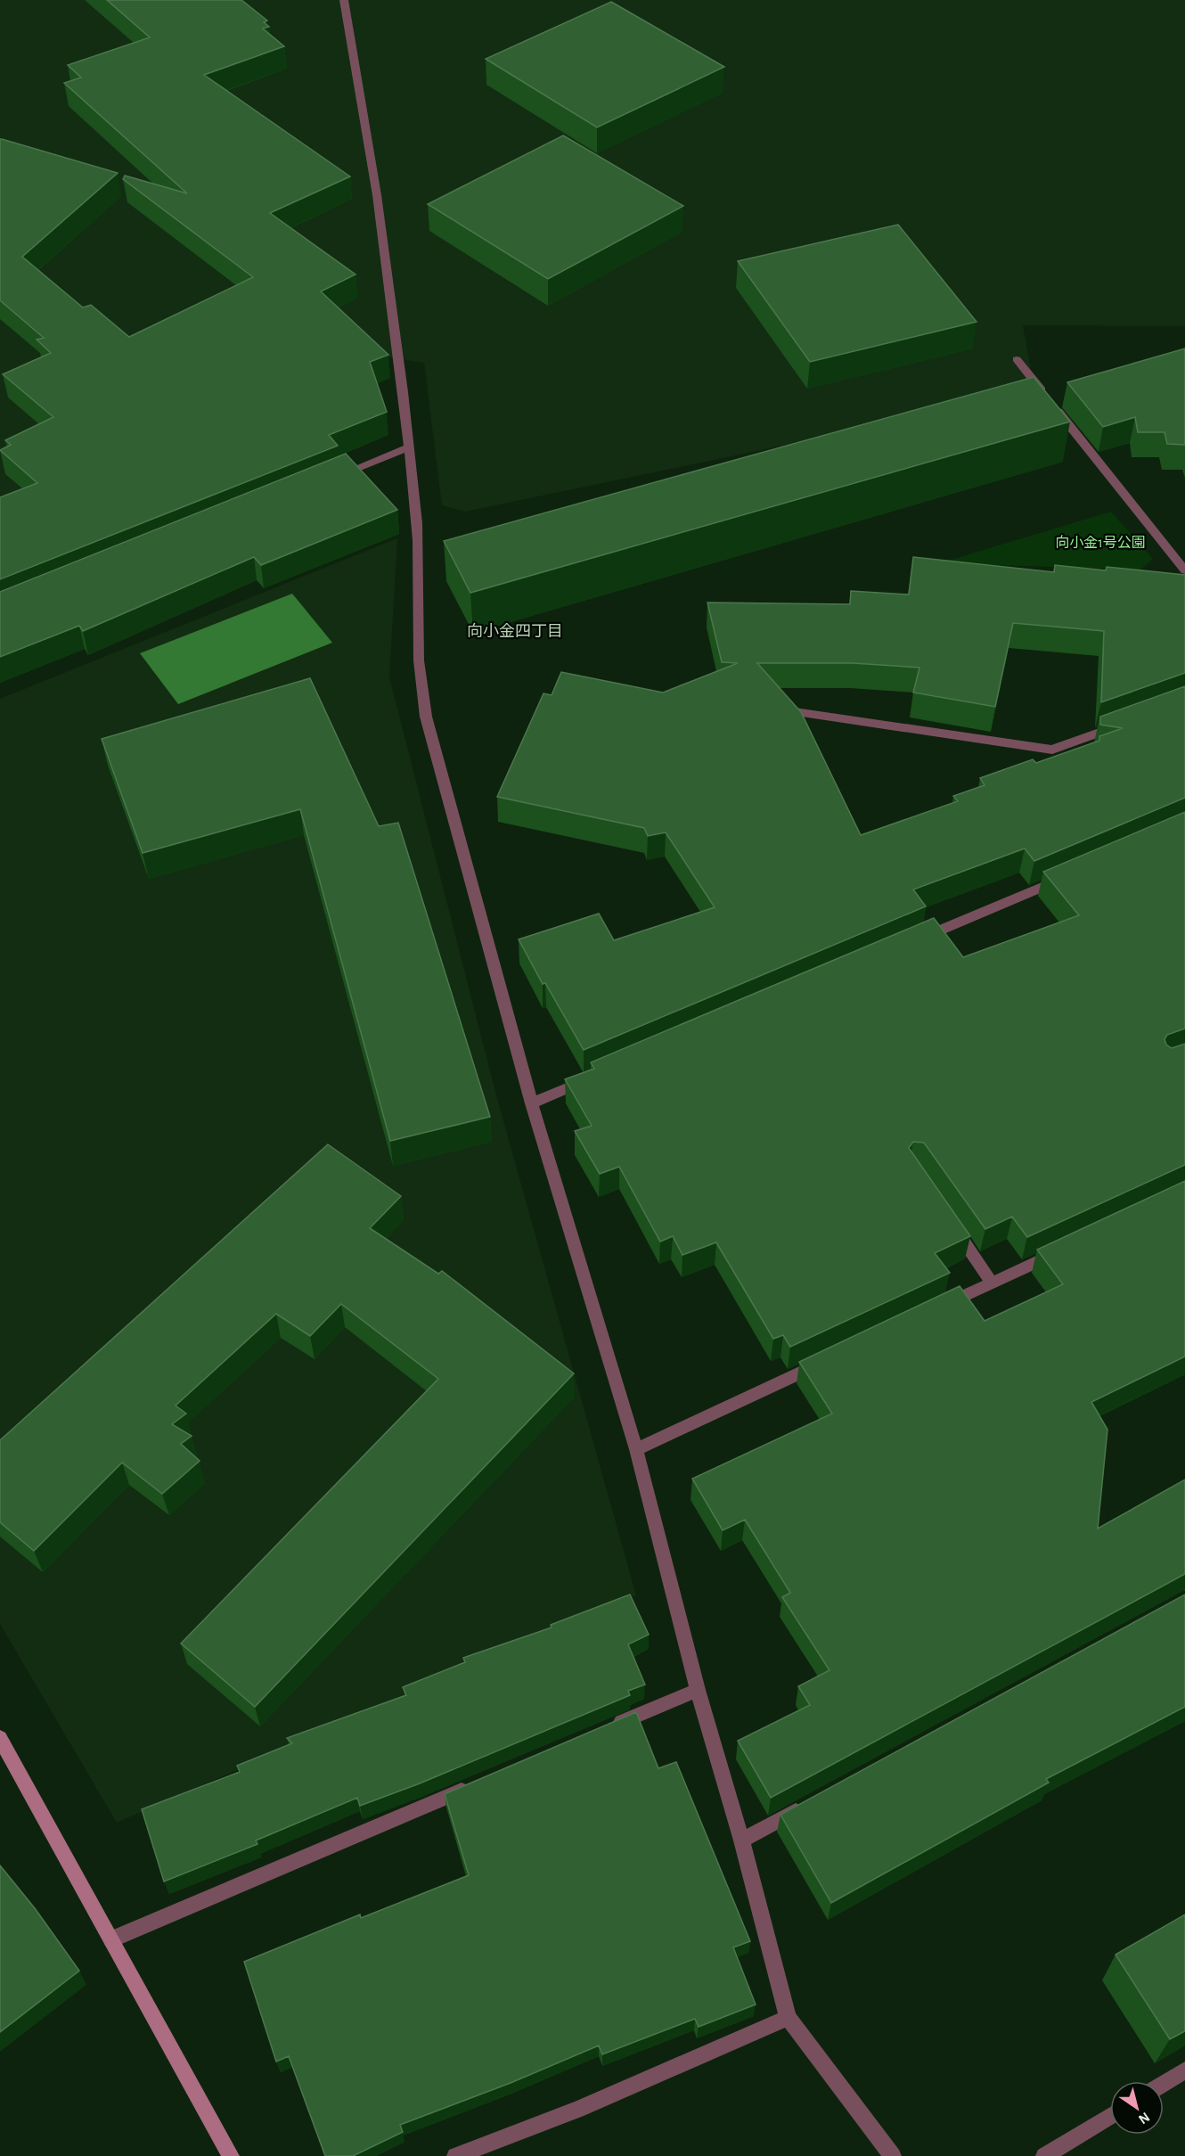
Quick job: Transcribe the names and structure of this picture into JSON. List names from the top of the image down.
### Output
{
  "districts": ["向小金四丁目"],
  "parks": ["向小金1号公園"],
  "north": "bottom right"
}
